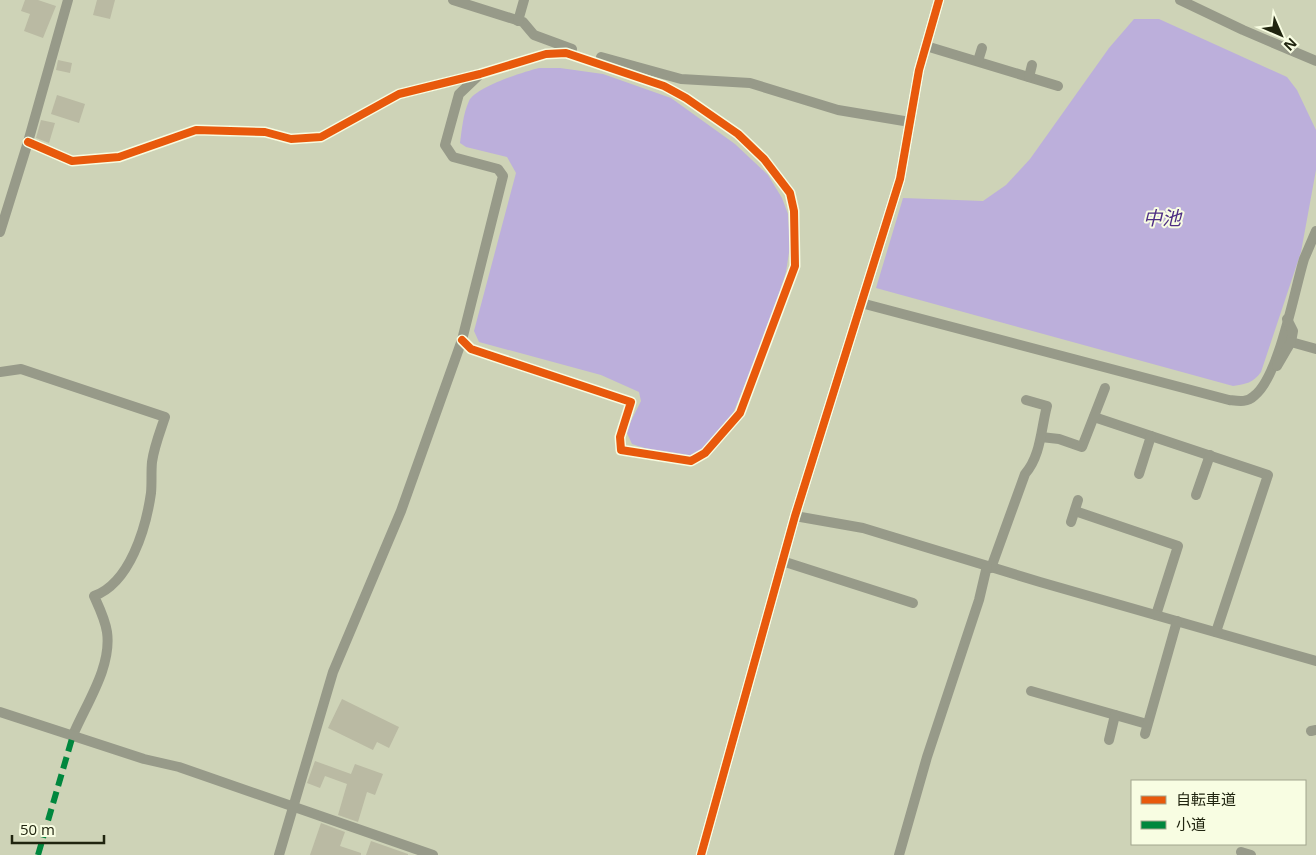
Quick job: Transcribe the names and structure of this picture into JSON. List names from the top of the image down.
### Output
{
  "water": ["中池"],
  "legend": ["自転車道", "小道"],
  "scale_bar": "50 m",
  "north": "bottom right"
}
